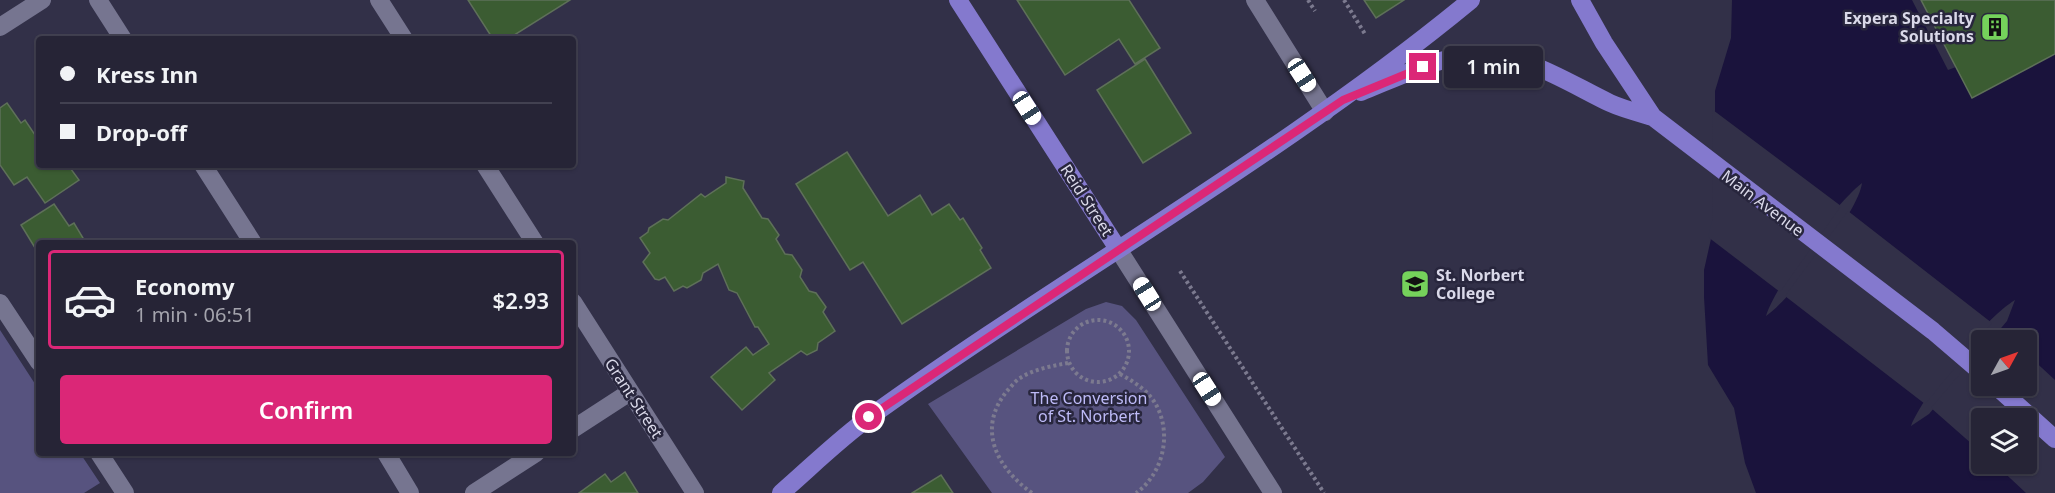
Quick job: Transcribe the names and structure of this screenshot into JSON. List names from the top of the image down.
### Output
{
  "streets": {
    "main road": ["Reid Street", "Main Avenue"],
    "street": ["Grant Street"]
  },
  "parks": ["The Conversion of St. Norbert"],
  "places": {
    "building": ["Expera Specialty Solutions"],
    "school or university": ["St. Norbert College"]
  },
  "north": "top right",
  "page": {
    "banner": ["Kress Inn", "Drop-off"],
    "bubble": "1 min",
    "list": [
      {
        "name": "Economy",
        "note": "1 min · 06:51",
        "value": "$2.93"
      }
    ],
    "buttons": "Confirm"
  }
}
